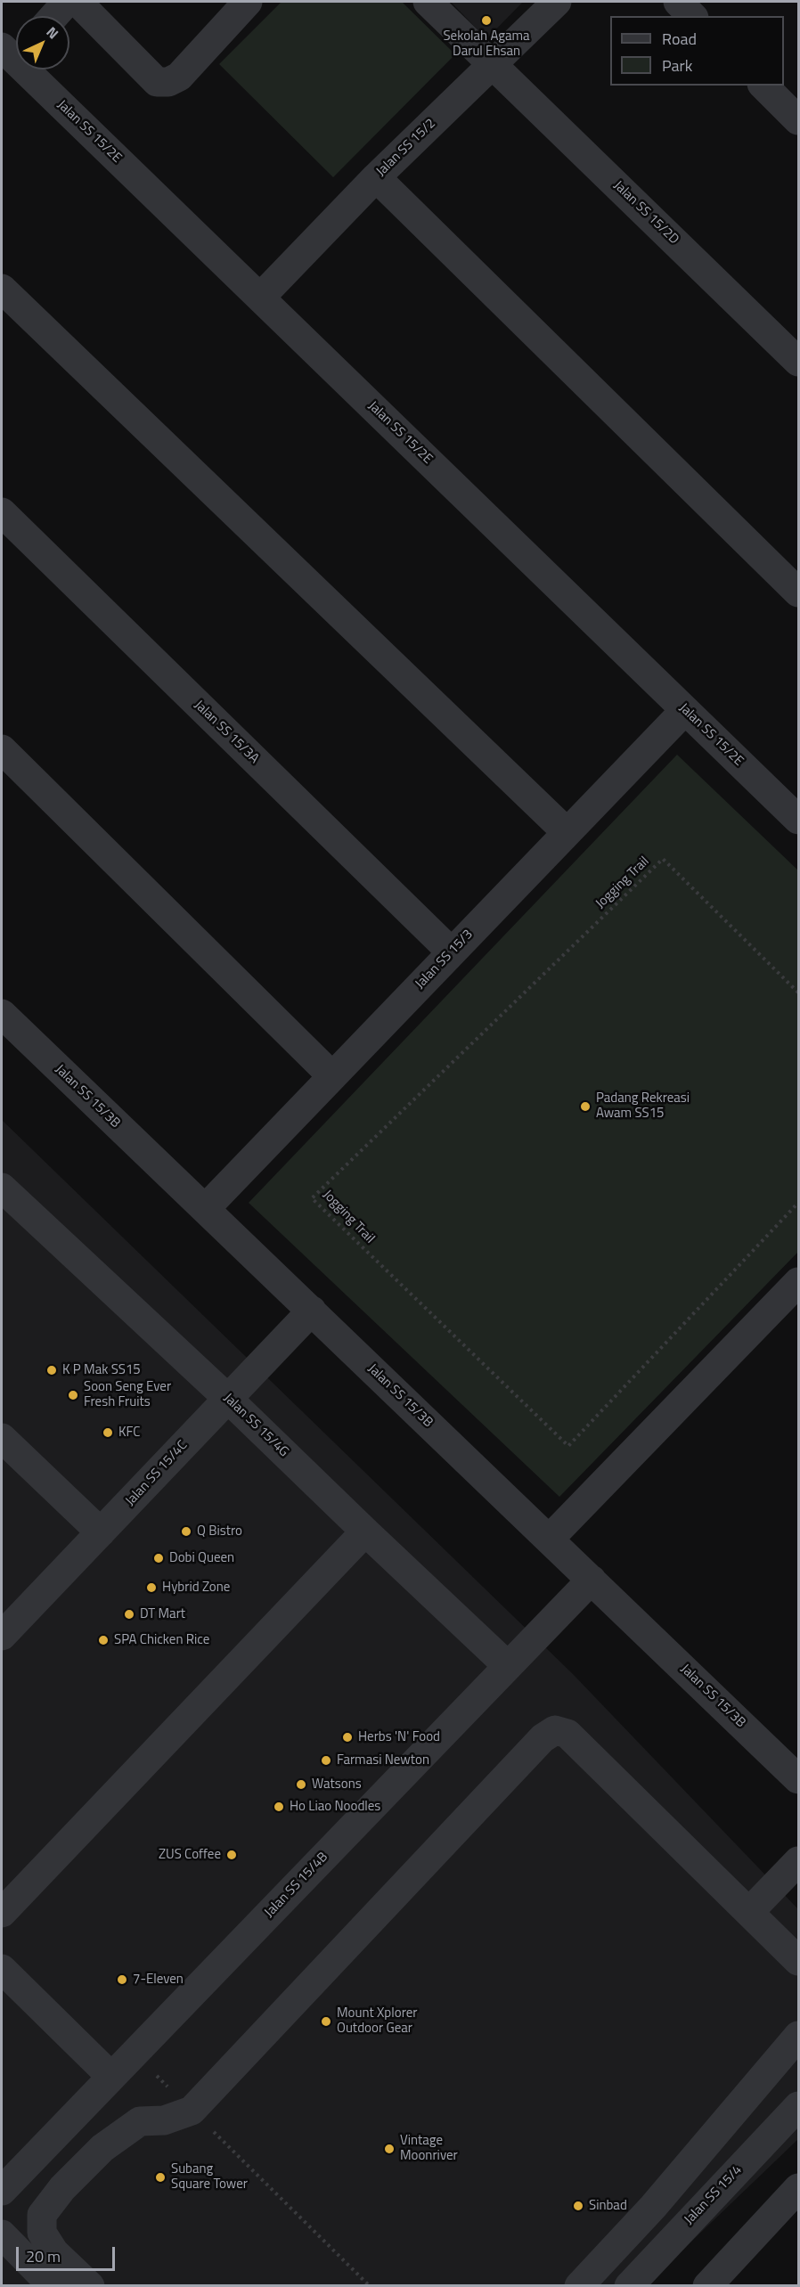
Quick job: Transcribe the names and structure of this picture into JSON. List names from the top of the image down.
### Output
{
  "streets": {
    "street": [
      "Jalan SS 15/2E",
      "Jalan SS 15/2",
      "Jalan SS 15/2D",
      "Jalan SS 15/3A",
      "Jalan SS 15/3",
      "Jalan SS 15/3B",
      "Jalan SS 15/4G",
      "Jalan SS 15/4C",
      "Jalan SS 15/4B",
      "Jalan SS 15/4"
    ],
    "path": ["Jogging Trail"]
  },
  "crossings": [
    ["Jalan SS 15/2E", "Jalan SS 15/2"],
    ["Jalan SS 15/2E", "Jalan SS 15/3"],
    ["Jalan SS 15/2", "Jalan SS 15/2D"],
    ["Jalan SS 15/3A", "Jalan SS 15/3"],
    ["Jalan SS 15/3", "Jalan SS 15/3B"],
    ["Jalan SS 15/3B", "Jalan SS 15/4C"],
    ["Jalan SS 15/3B", "Jalan SS 15/4B"],
    ["Jalan SS 15/4G", "Jalan SS 15/4C"],
    ["Jalan SS 15/4G", "Jalan SS 15/4B"]
  ],
  "places": [
    "Sekolah Agama Darul Ehsan",
    "Padang Rekreasi Awam SS15",
    "K P Mak SS15",
    "Soon Seng Ever Fresh Fruits",
    "KFC",
    "Q Bistro",
    "Dobi Queen",
    "Hybrid Zone",
    "DT Mart",
    "SPA Chicken Rice",
    "Herbs 'N' Food",
    "Farmasi Newton",
    "Watsons",
    "Ho Liao Noodles",
    "ZUS Coffee",
    "7-Eleven",
    "Mount Xplorer Outdoor Gear",
    "Vintage Moonriver",
    "Subang Square Tower",
    "Sinbad"
  ],
  "legend": ["Road", "Park"],
  "scale_bar": "20 m",
  "north": "top right"
}
